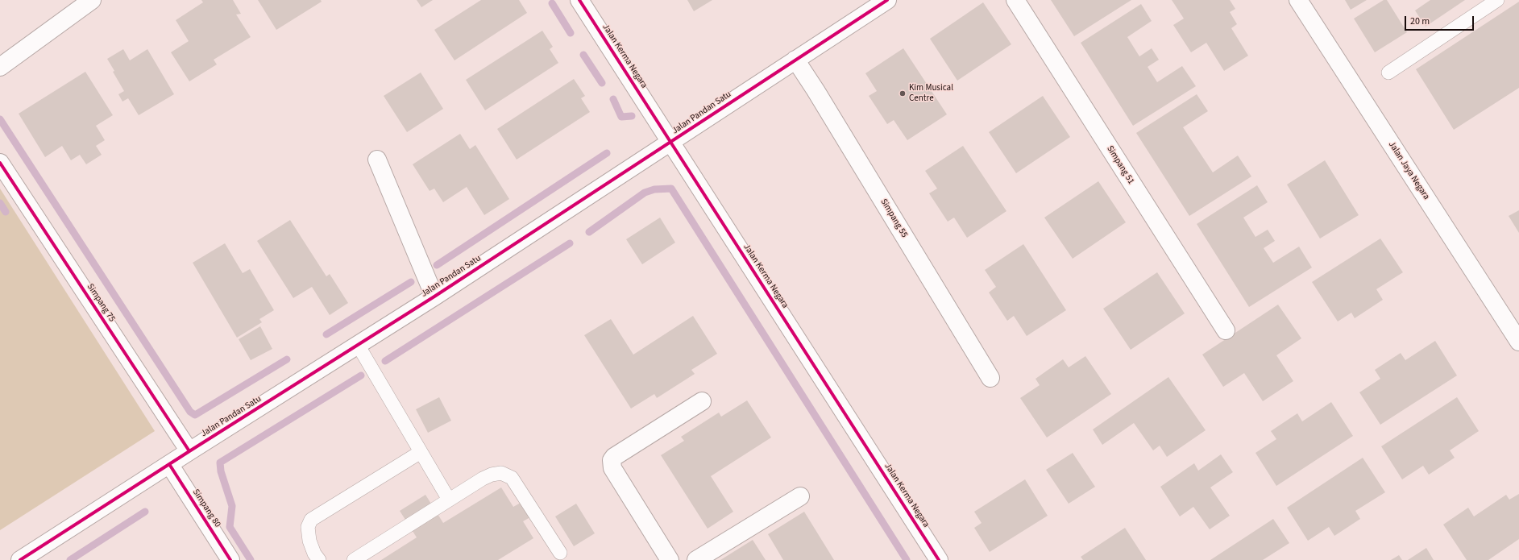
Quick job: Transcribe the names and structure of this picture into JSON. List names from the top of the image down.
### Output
{
  "streets": {
    "street": [
      "Jalan Kerma Negara",
      "Jalan Pandan Satu",
      "Simpang 51",
      "Jalan Jaya Negara",
      "Simpang 55",
      "Simpang 75",
      "Simpang 80"
    ]
  },
  "crossings": [
    ["Jalan Kerma Negara", "Jalan Pandan Satu"],
    ["Jalan Pandan Satu", "Simpang 55"],
    ["Jalan Pandan Satu", "Simpang 75"],
    ["Jalan Pandan Satu", "Simpang 80"]
  ],
  "places": ["Kim Musical Centre"],
  "scale_bar": "20 m"
}
